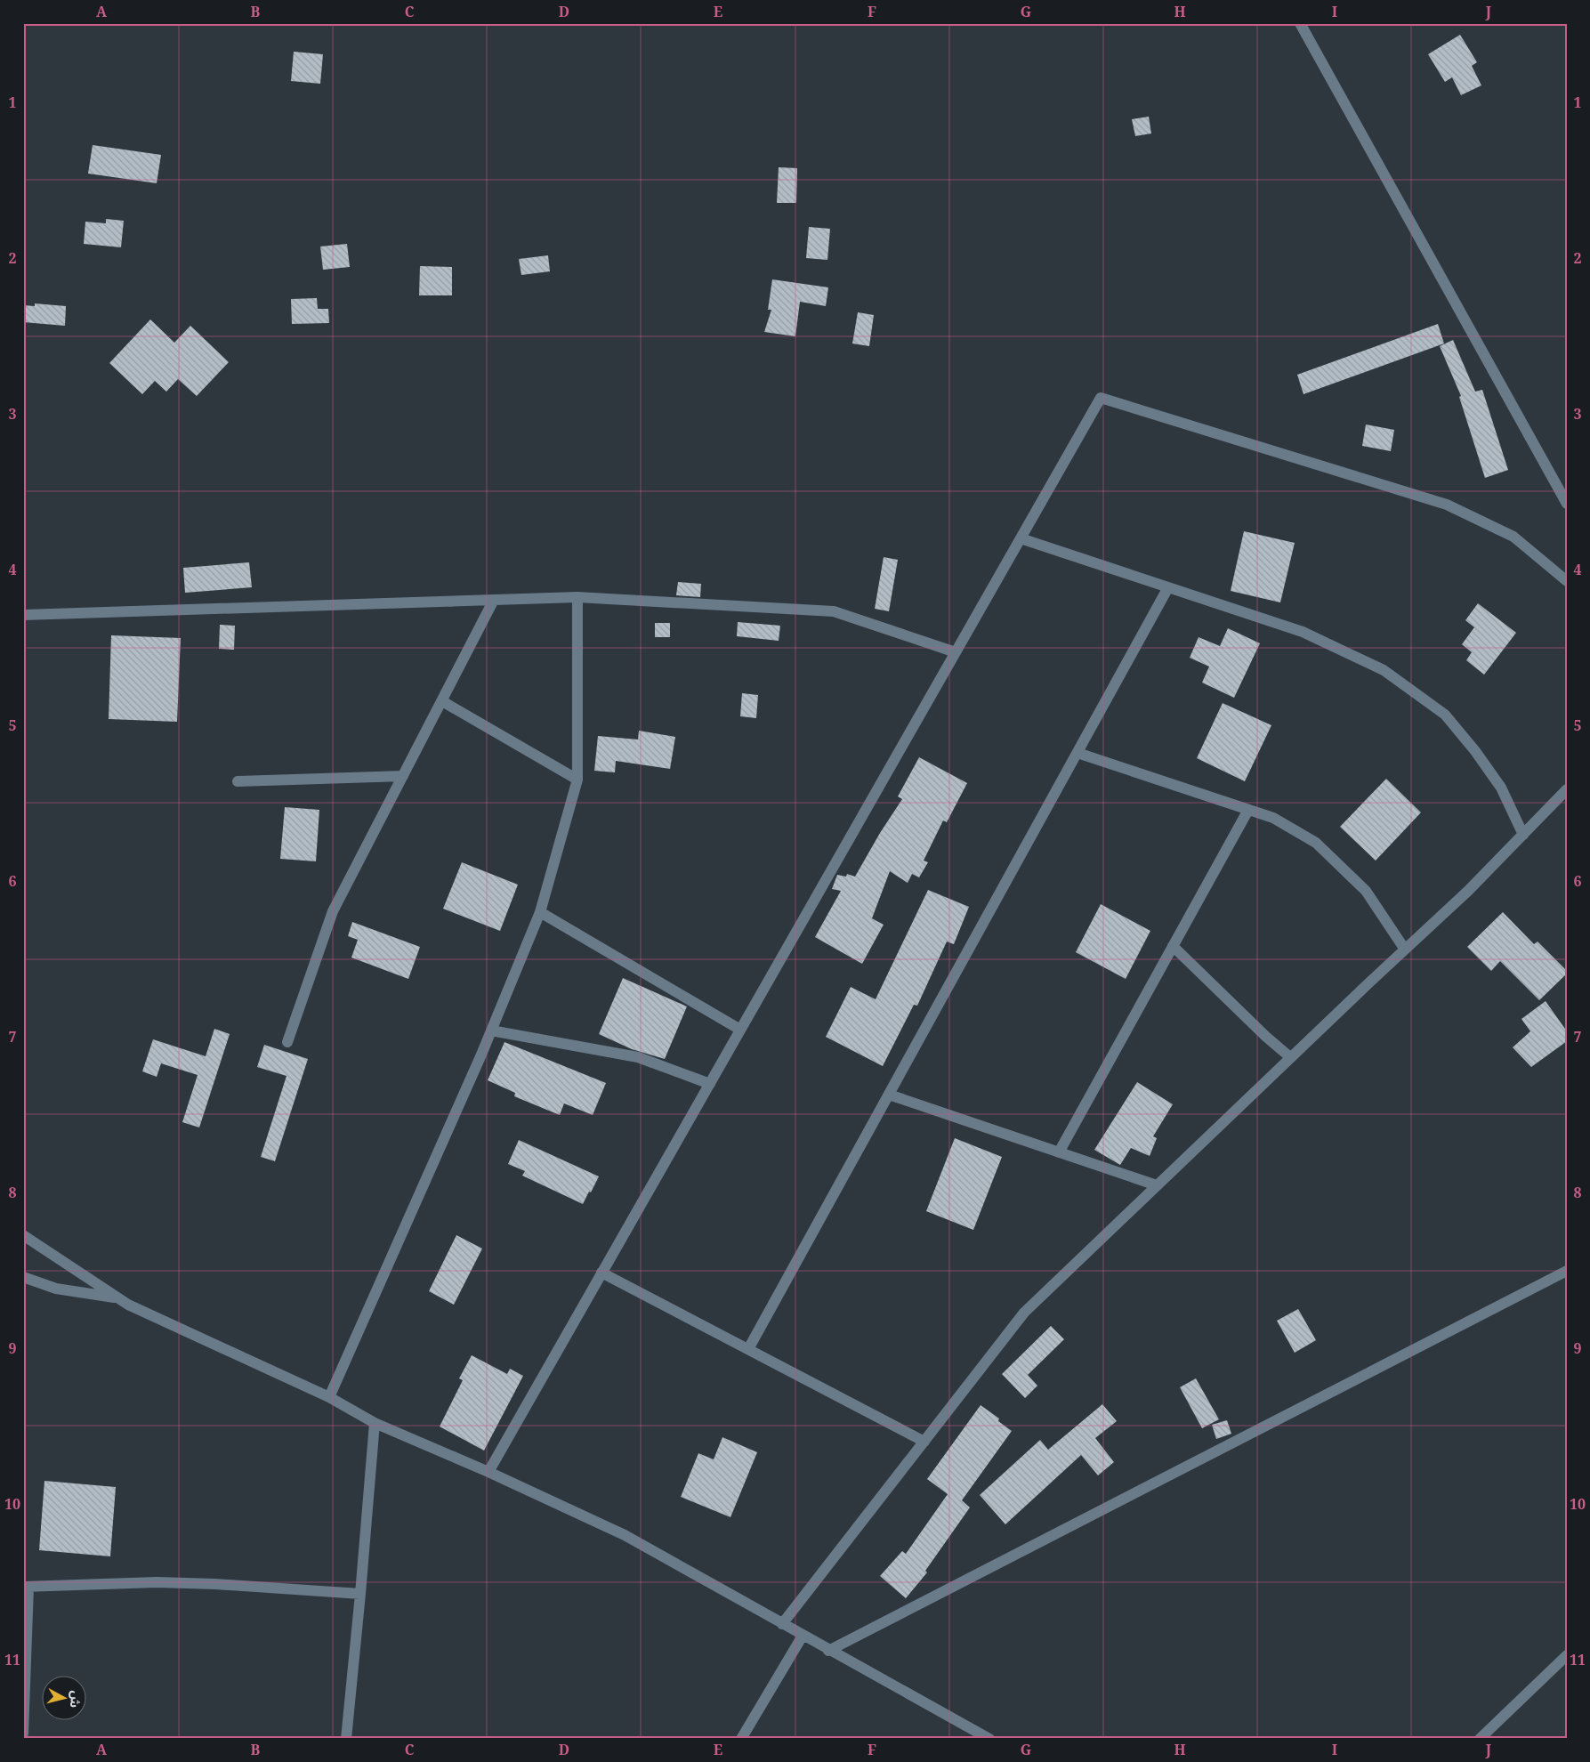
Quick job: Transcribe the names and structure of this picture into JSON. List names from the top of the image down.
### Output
{
  "north": "right",
  "grid": {
    "columns": [
      "A",
      "B",
      "C",
      "D",
      "E",
      "F",
      "G",
      "H",
      "I",
      "J"
    ],
    "rows": [
      "1",
      "2",
      "3",
      "4",
      "5",
      "6",
      "7",
      "8",
      "9",
      "10",
      "11"
    ]
  }
}
